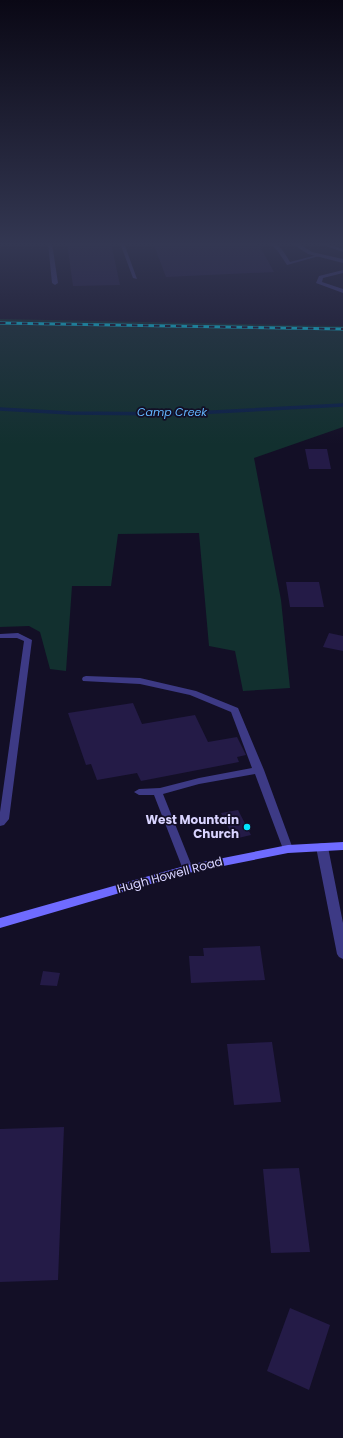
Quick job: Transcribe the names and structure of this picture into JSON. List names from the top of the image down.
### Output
{
  "streets": {
    "main road": ["Hugh Howell Road"]
  },
  "water": ["Camp Creek"],
  "places": ["West Mountain Church"]
}
